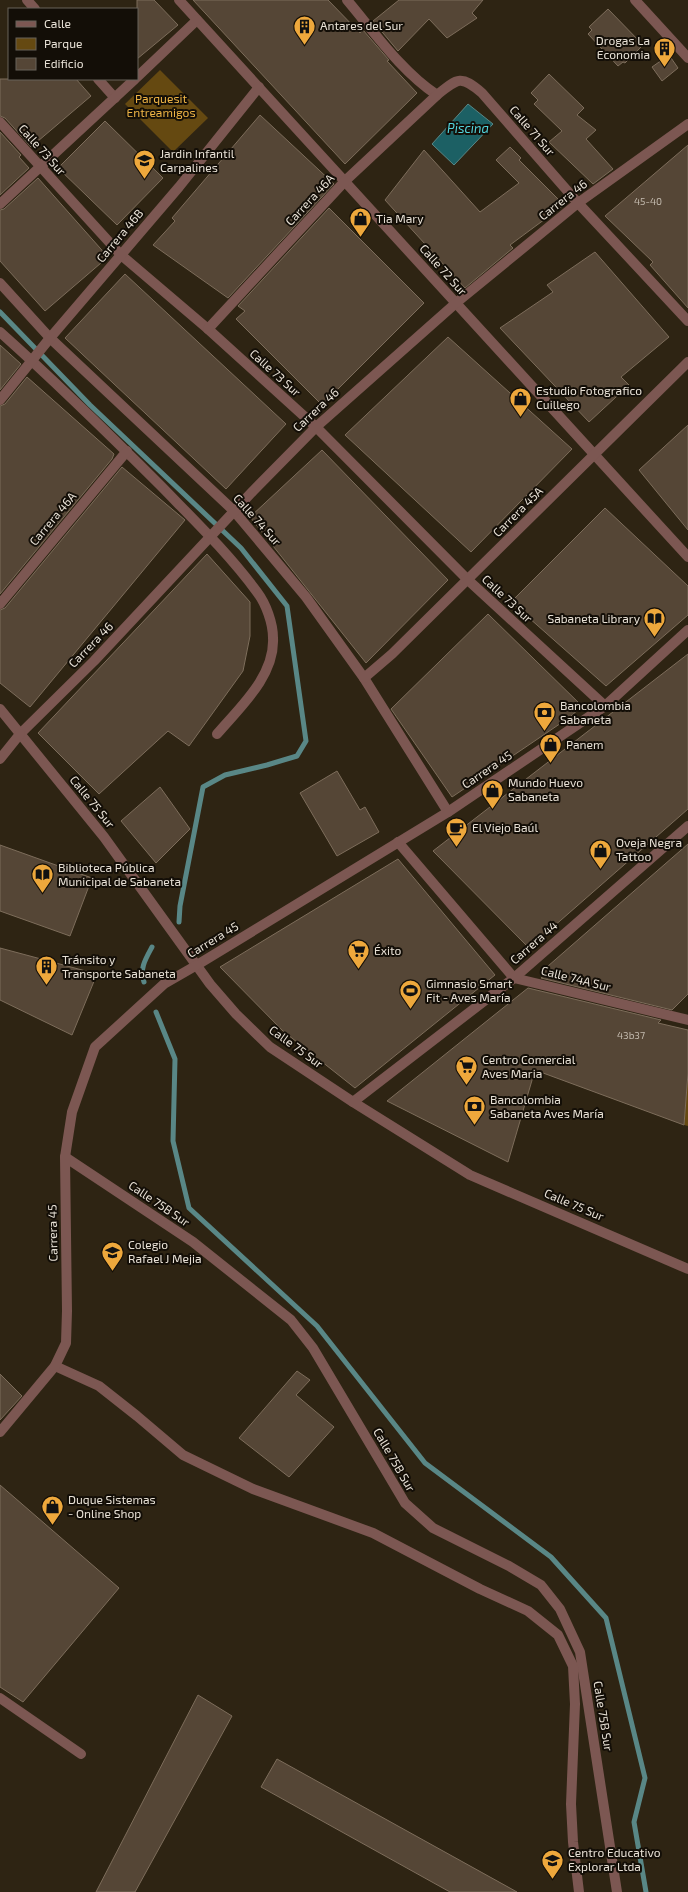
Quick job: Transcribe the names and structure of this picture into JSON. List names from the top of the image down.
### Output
{
  "streets": {
    "street": [
      "Calle 71 Sur",
      "Calle 73 Sur",
      "Carrera 46A",
      "Carrera 46",
      "Carrera 46B",
      "Calle 72 Sur",
      "Carrera 45A",
      "Calle 74 Sur",
      "Carrera 45",
      "Calle 75 Sur",
      "Carrera 44",
      "Calle 74A Sur",
      "Calle 75B Sur"
    ]
  },
  "crossings": [
    ["Calle 71 Sur", "Carrera 46A"],
    ["Calle 71 Sur", "Carrera 46"],
    ["Calle 73 Sur", "Carrera 46A"],
    ["Calle 73 Sur", "Carrera 46"],
    ["Calle 73 Sur", "Carrera 46B"],
    ["Calle 73 Sur", "Carrera 45A"],
    ["Calle 73 Sur", "Carrera 45"],
    ["Carrera 46A", "Calle 72 Sur"],
    ["Carrera 46", "Calle 72 Sur"],
    ["Carrera 46", "Calle 74 Sur"],
    ["Carrera 46", "Calle 75 Sur"],
    ["Carrera 46B", "Calle 72 Sur"],
    ["Carrera 46B", "Calle 74 Sur"],
    ["Calle 72 Sur", "Carrera 45A"],
    ["Carrera 45A", "Calle 74 Sur"],
    ["Calle 74 Sur", "Carrera 45"],
    ["Carrera 45", "Calle 75 Sur"],
    ["Carrera 45", "Calle 75B Sur"],
    ["Calle 75 Sur", "Carrera 44"],
    ["Carrera 44", "Calle 74A Sur"]
  ],
  "water": ["Piscina"],
  "parks": ["Parquesit Entreamigos"],
  "places": {
    "building": ["Antares del Sur", "Drogas La Economia", "Tránsito y Transporte Sabaneta"],
    "school or university": ["Jardin Infantil Carpalines", "Colegio Rafael J Mejia", "Centro Educativo Explorar Ltda"],
    "shop": [
      "Tia Mary",
      "Estudio Fotografico Cuillego",
      "Panem",
      "Mundo Huevo Sabaneta",
      "Oveja Negra Tattoo",
      "Duque Sistemas - Online Shop"
    ],
    "library": ["Sabaneta Library", "Biblioteca Pública Municipal de Sabaneta"],
    "bank": ["Bancolombia Sabaneta", "Bancolombia Sabaneta Aves María"],
    "cafe": ["El Viejo Baúl"],
    "supermarket": ["Éxito", "Centro Comercial Aves Maria"],
    "sports": ["Gimnasio Smart Fit - Aves María"]
  },
  "house_numbers": ["45-40", "43b37"],
  "legend": ["Calle", "Parque", "Edificio"]
}
